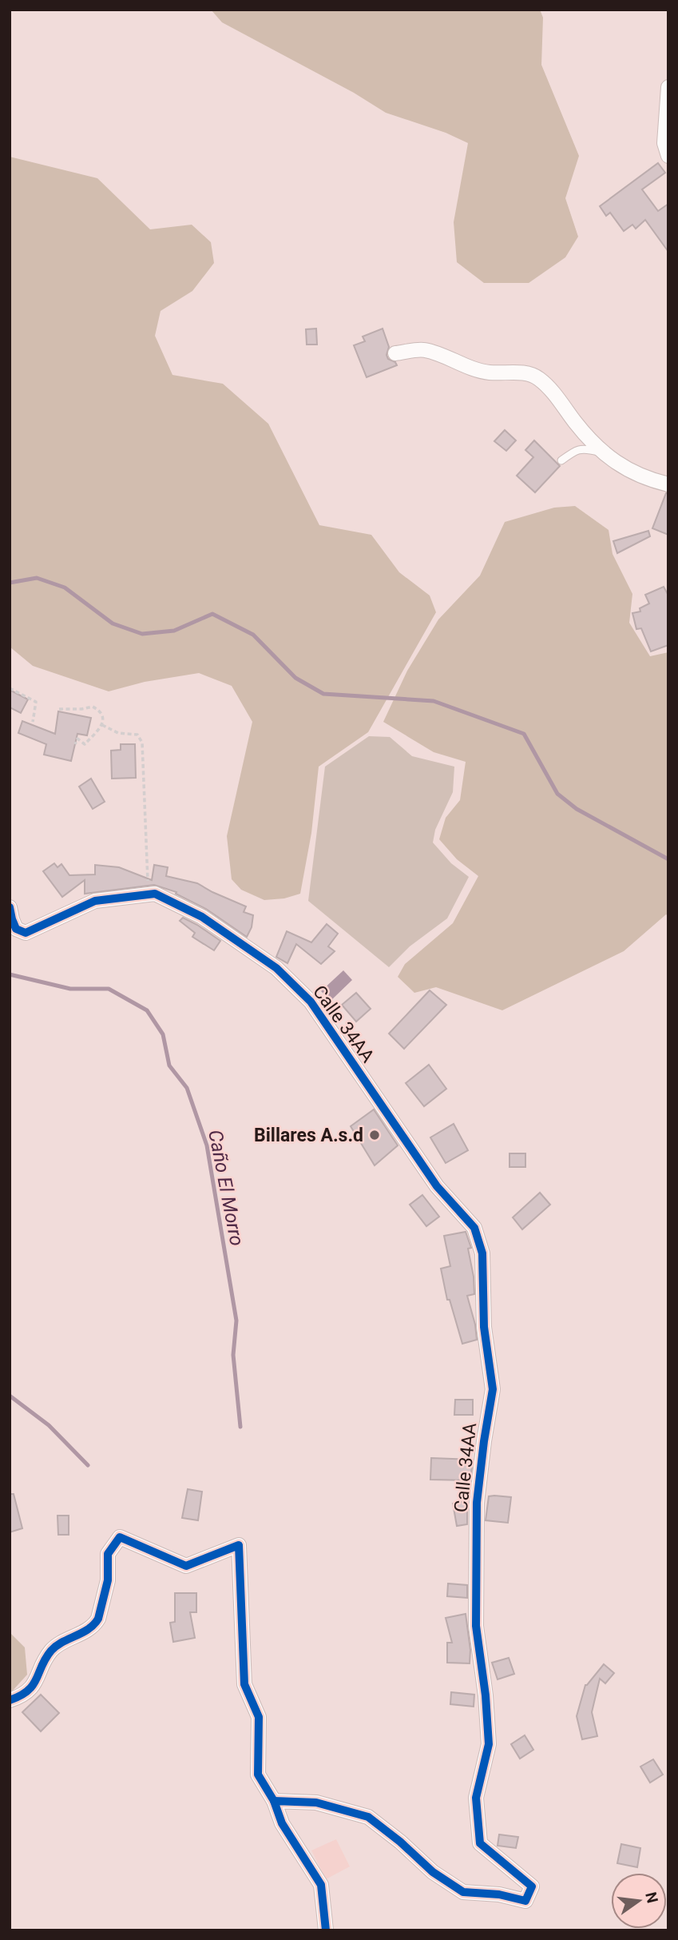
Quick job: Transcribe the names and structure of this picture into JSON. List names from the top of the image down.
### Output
{
  "streets": {
    "street": ["Calle 34AA"]
  },
  "water": ["Caño El Morro"],
  "places": ["Billares A.s.d"],
  "north": "right"
}
